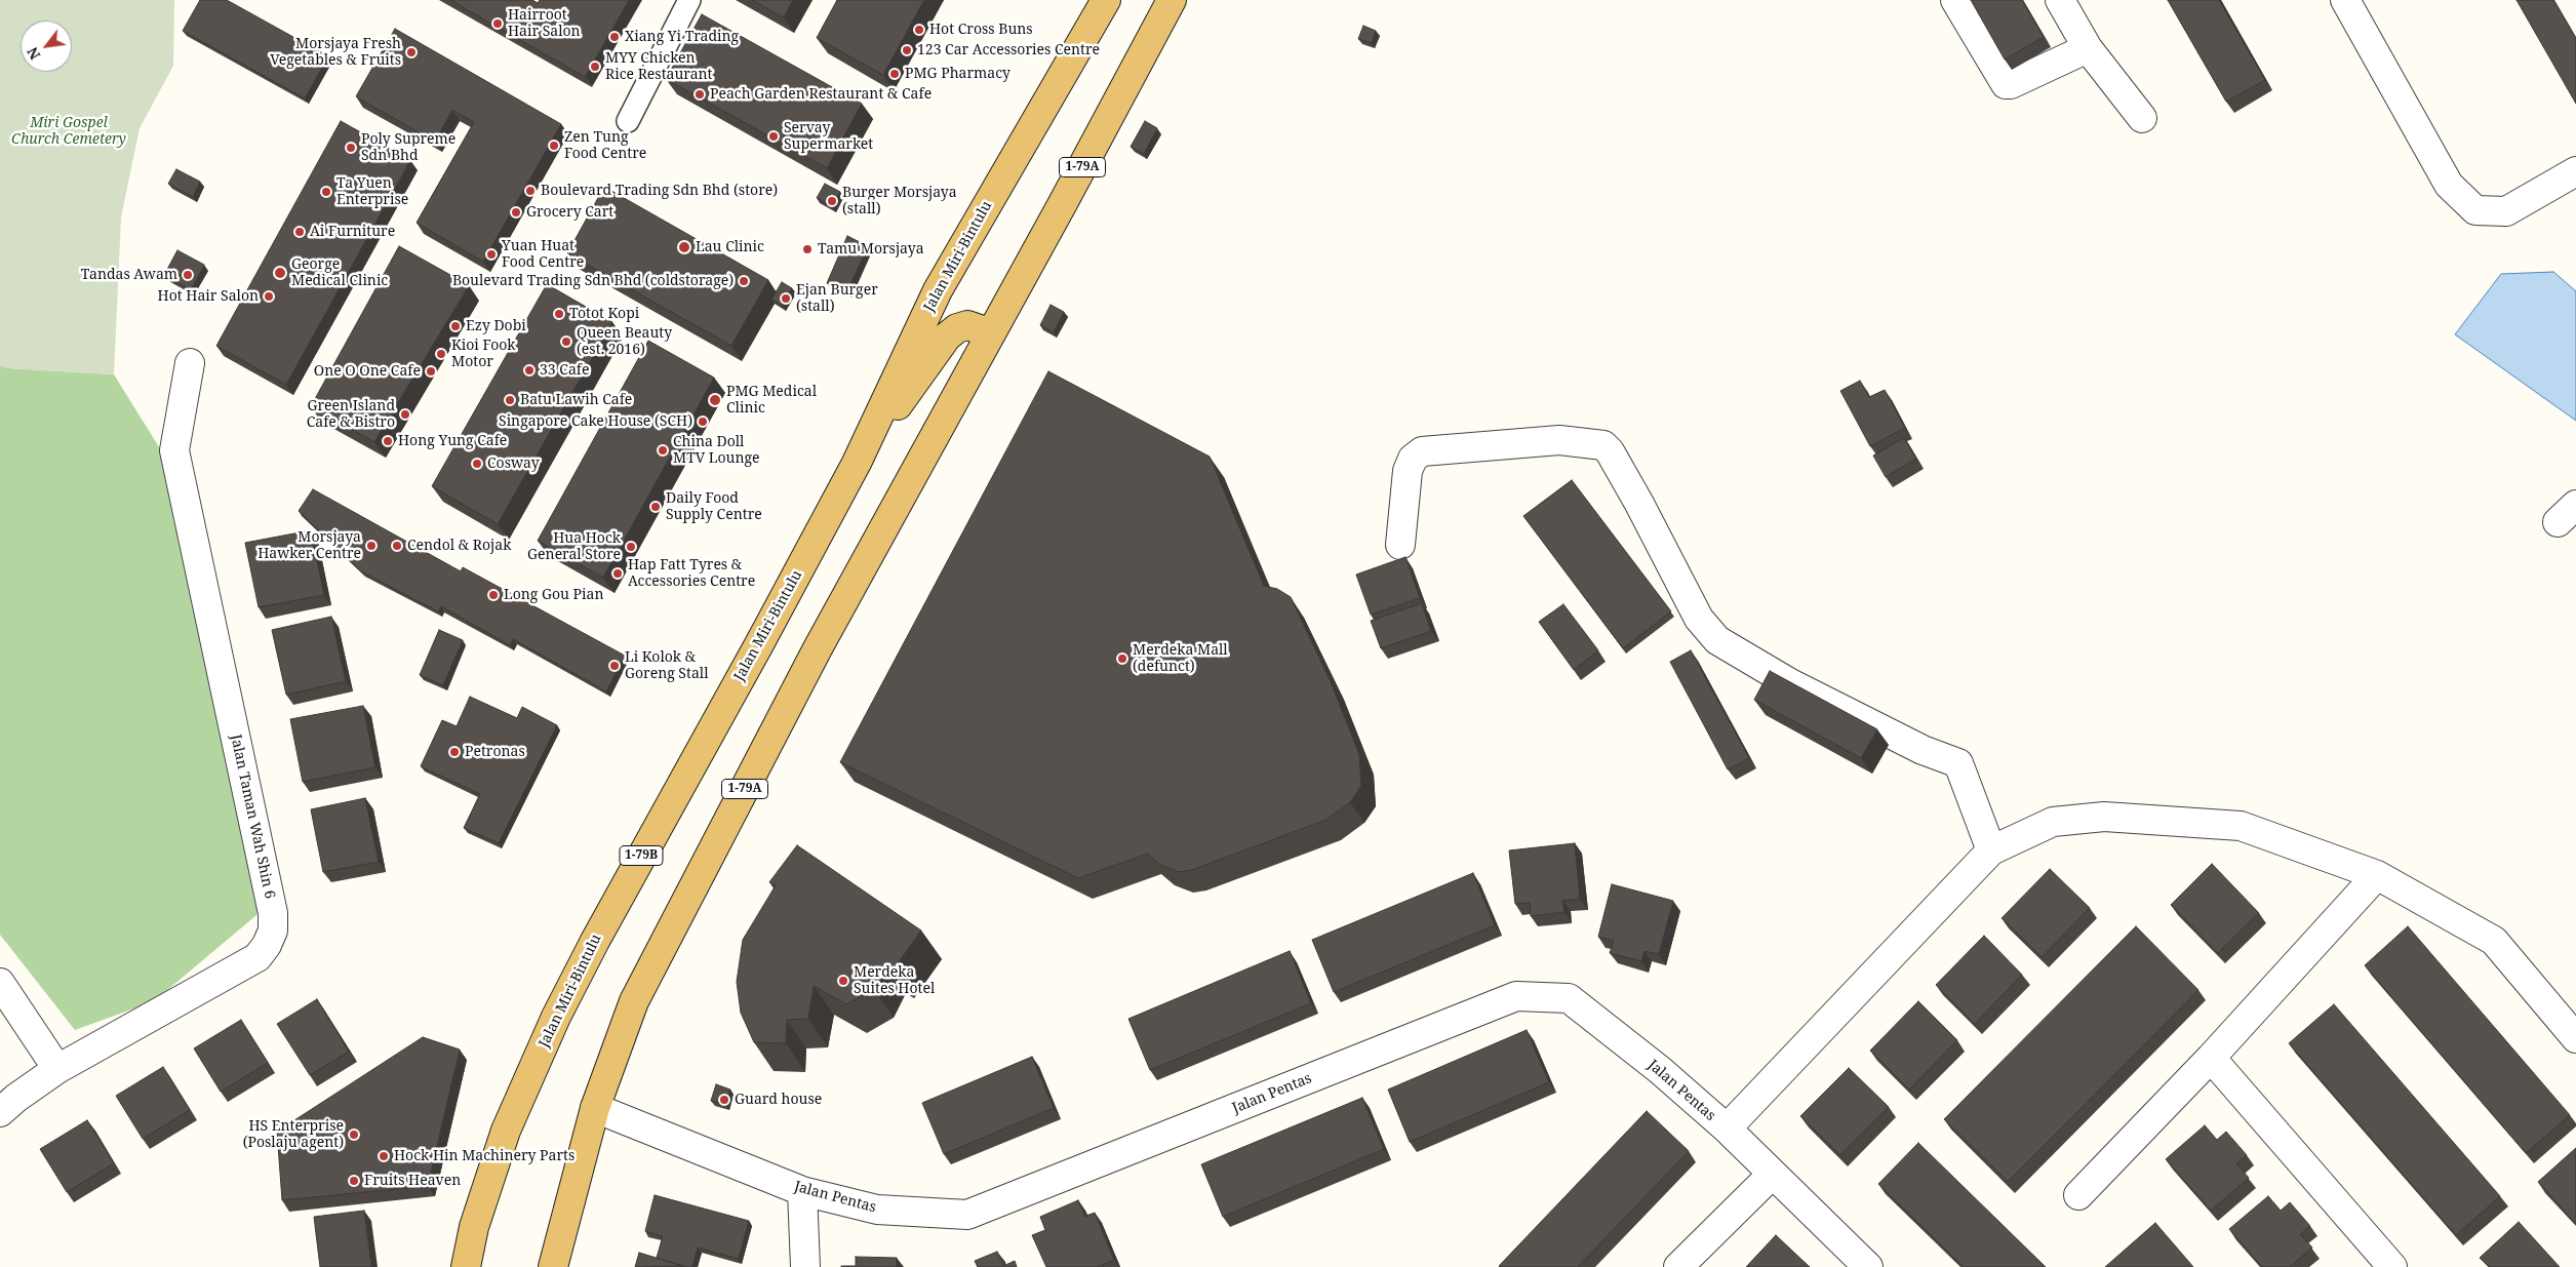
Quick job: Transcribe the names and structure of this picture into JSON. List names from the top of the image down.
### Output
{
  "streets": {
    "highway": ["1-79A", "Jalan Miri-Bintulu", "1-79B"],
    "street": ["Jalan Taman Wah Shin 6", "Jalan Pentas"]
  },
  "crossings": [
    ["1-79A", "Jalan Pentas"]
  ],
  "parks": ["Miri Gospel Church Cemetery"],
  "places": [
    "Hairroot Hair Salon",
    "Hot Cross Buns",
    "Xiang Yi Trading",
    "123 Car Accessories Centre",
    "Morsjaya Fresh Vegetables & Fruits",
    "MYY Chicken Rice Restaurant",
    "PMG Pharmacy",
    "Peach Garden Restaurant & Cafe",
    "Servay Supermarket",
    "Zen Tung Food Centre",
    "Poly Supreme Sdn Bhd",
    "Boulevard Trading Sdn Bhd (store)",
    "Ta Yuen Enterprise",
    "Burger Morsjaya (stall)",
    "Grocery Cart",
    "Ai Furniture",
    "Lau Clinic",
    "Tamu Morsjaya",
    "Yuan Huat Food Centre",
    "George Medical Clinic",
    "Tandas Awam",
    "Boulevard Trading Sdn Bhd (coldstorage)",
    "Hot Hair Salon",
    "Ejan Burger (stall)",
    "Totot Kopi",
    "Ezy Dobi",
    "Queen Beauty (est. 2016)",
    "Kioi Fook Motor",
    "33 Cafe",
    "One O One Cafe",
    "Batu Lawih Cafe",
    "PMG Medical Clinic",
    "Green Island Cafe & Bistro",
    "Singapore Cake House (SCH)",
    "Hong Yung Cafe",
    "China Doll MTV Lounge",
    "Cosway",
    "Daily Food Supply Centre",
    "Morsjaya Hawker Centre",
    "Cendol & Rojak",
    "Hua Hock General Store",
    "Hap Fatt Tyres & Accessories Centre",
    "Long Gou Pian",
    "Merdeka Mall (defunct)",
    "Li Kolok & Goreng Stall",
    "Petronas",
    "Merdeka Suites Hotel",
    "Guard house",
    "HS Enterprise (Poslaju agent)",
    "Hock Hin Machinery Parts",
    "Fruits Heaven"
  ],
  "north": "bottom left"
}
